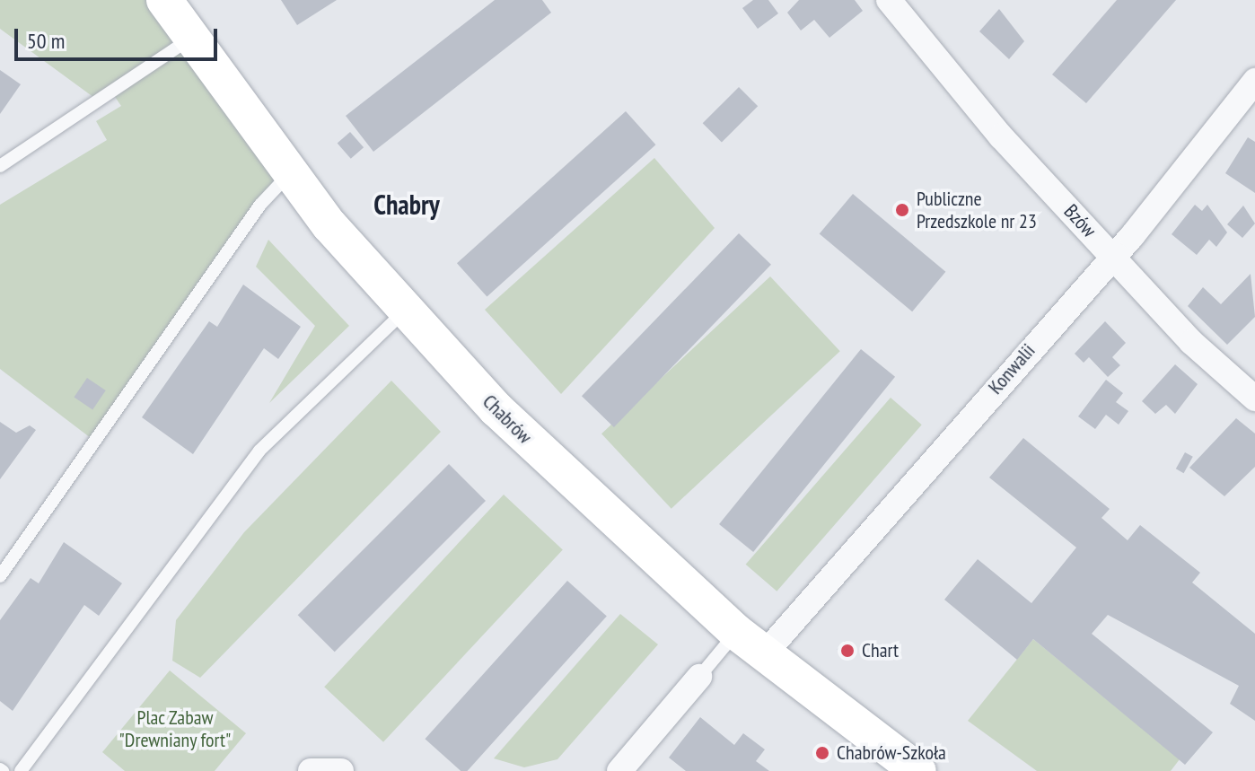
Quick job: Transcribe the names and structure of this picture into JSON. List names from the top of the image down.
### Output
{
  "streets": {
    "street": ["Bzów", "Konwalii", "Chabrów"]
  },
  "crossings": [
    ["Bzów", "Konwalii"],
    ["Konwalii", "Chabrów"]
  ],
  "districts": ["Chabry"],
  "parks": ["Plac Zabaw \"Drewniany fort\""],
  "places": ["Publiczne Przedszkole nr 23", "Chart", "Chabrów-Szkoła"],
  "scale_bar": "50 m"
}
